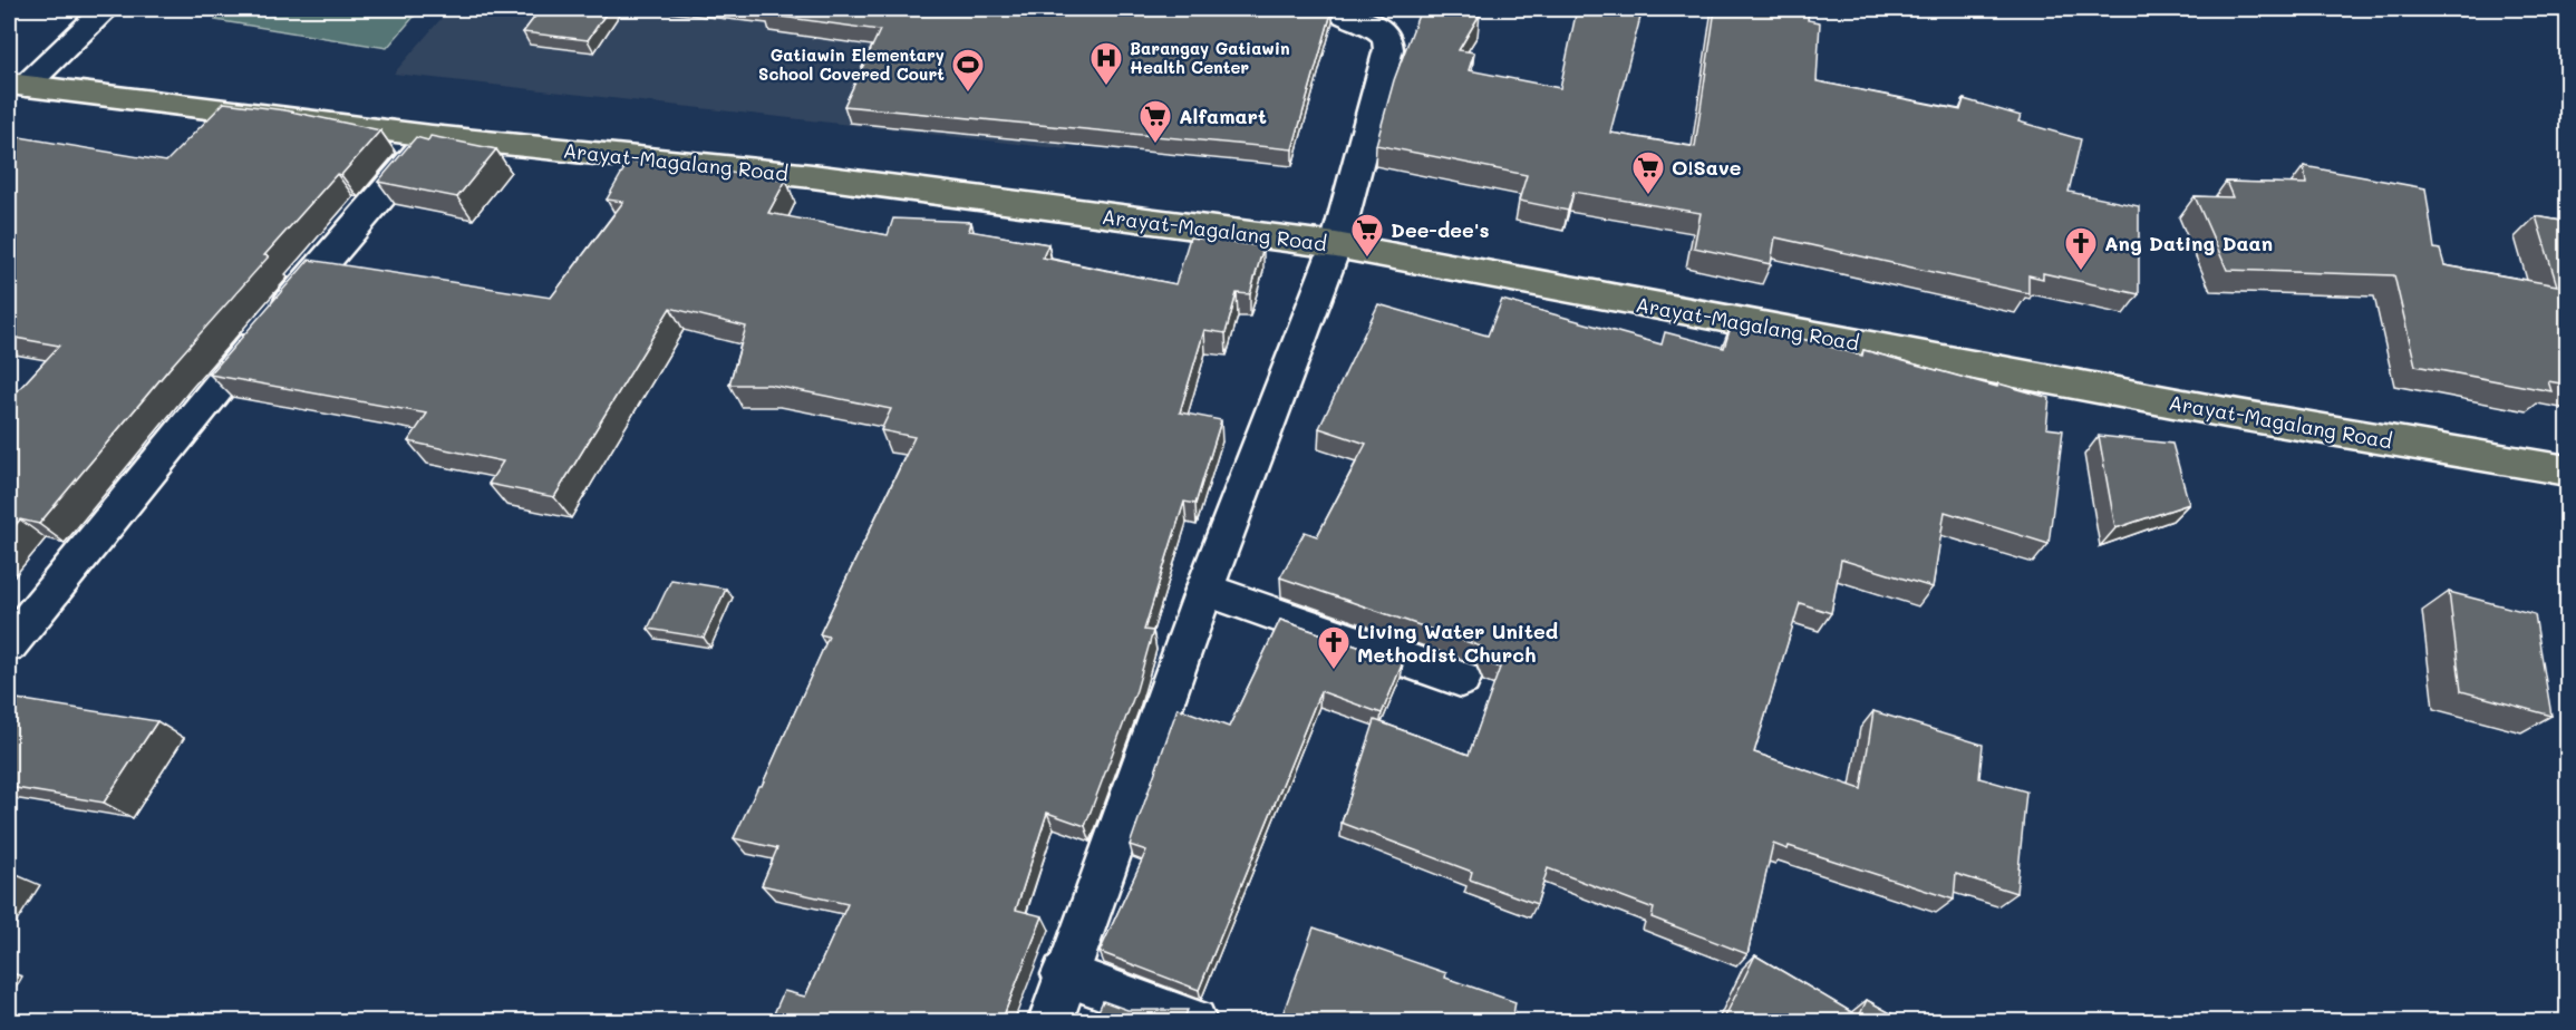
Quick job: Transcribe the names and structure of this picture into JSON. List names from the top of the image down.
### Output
{
  "streets": {
    "main road": ["Arayat-Magalang Road"]
  },
  "places": {
    "hospital": ["Barangay Gatiawin Health Center"],
    "sports": ["Gatiawin Elementary School Covered Court"],
    "supermarket": ["Alfamart", "O!Save", "Dee-dee's"],
    "church": ["Ang Dating Daan", "Living Water United Methodist Church"]
  }
}
